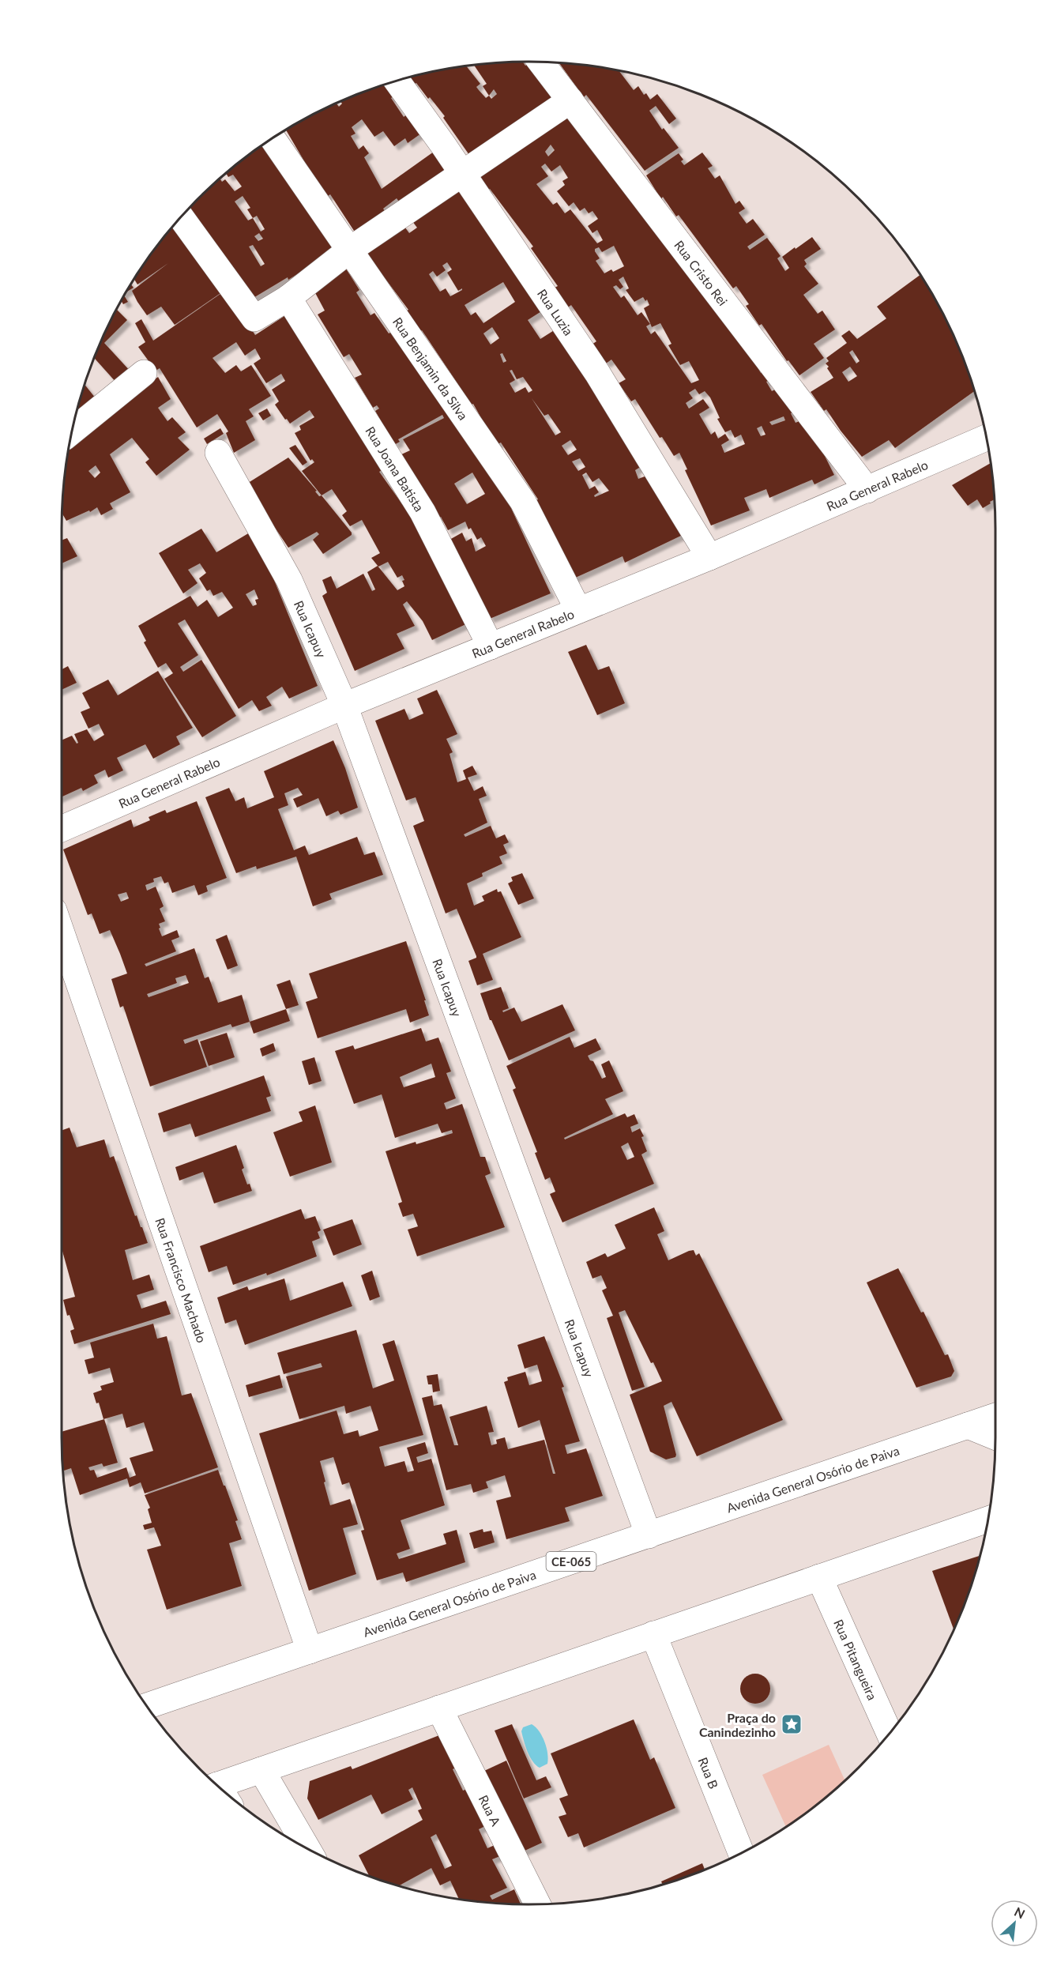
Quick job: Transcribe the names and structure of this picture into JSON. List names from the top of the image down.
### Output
{
  "streets": {
    "street": [
      "Rua Cristo Rei",
      "Rua Luzia",
      "Rua Benjamin da Silva",
      "Rua Joana Batista",
      "Rua General Rabelo",
      "Rua Icapuy",
      "Rua Francisco Machado",
      "Avenida General Osório de Paiva",
      "CE-065",
      "Rua Pitangueira",
      "Rua B",
      "Rua A"
    ]
  },
  "crossings": [
    ["Rua Cristo Rei", "Rua General Rabelo"],
    ["Rua Luzia", "Rua General Rabelo"],
    ["Rua Benjamin da Silva", "Rua General Rabelo"],
    ["Rua Joana Batista", "Rua General Rabelo"],
    ["Rua General Rabelo", "Rua Icapuy"],
    ["Rua Icapuy", "Avenida General Osório de Paiva"],
    ["Rua Francisco Machado", "Avenida General Osório de Paiva"]
  ],
  "places": {
    "place": ["Praça do Canindezinho"]
  },
  "north": "top right"
}
